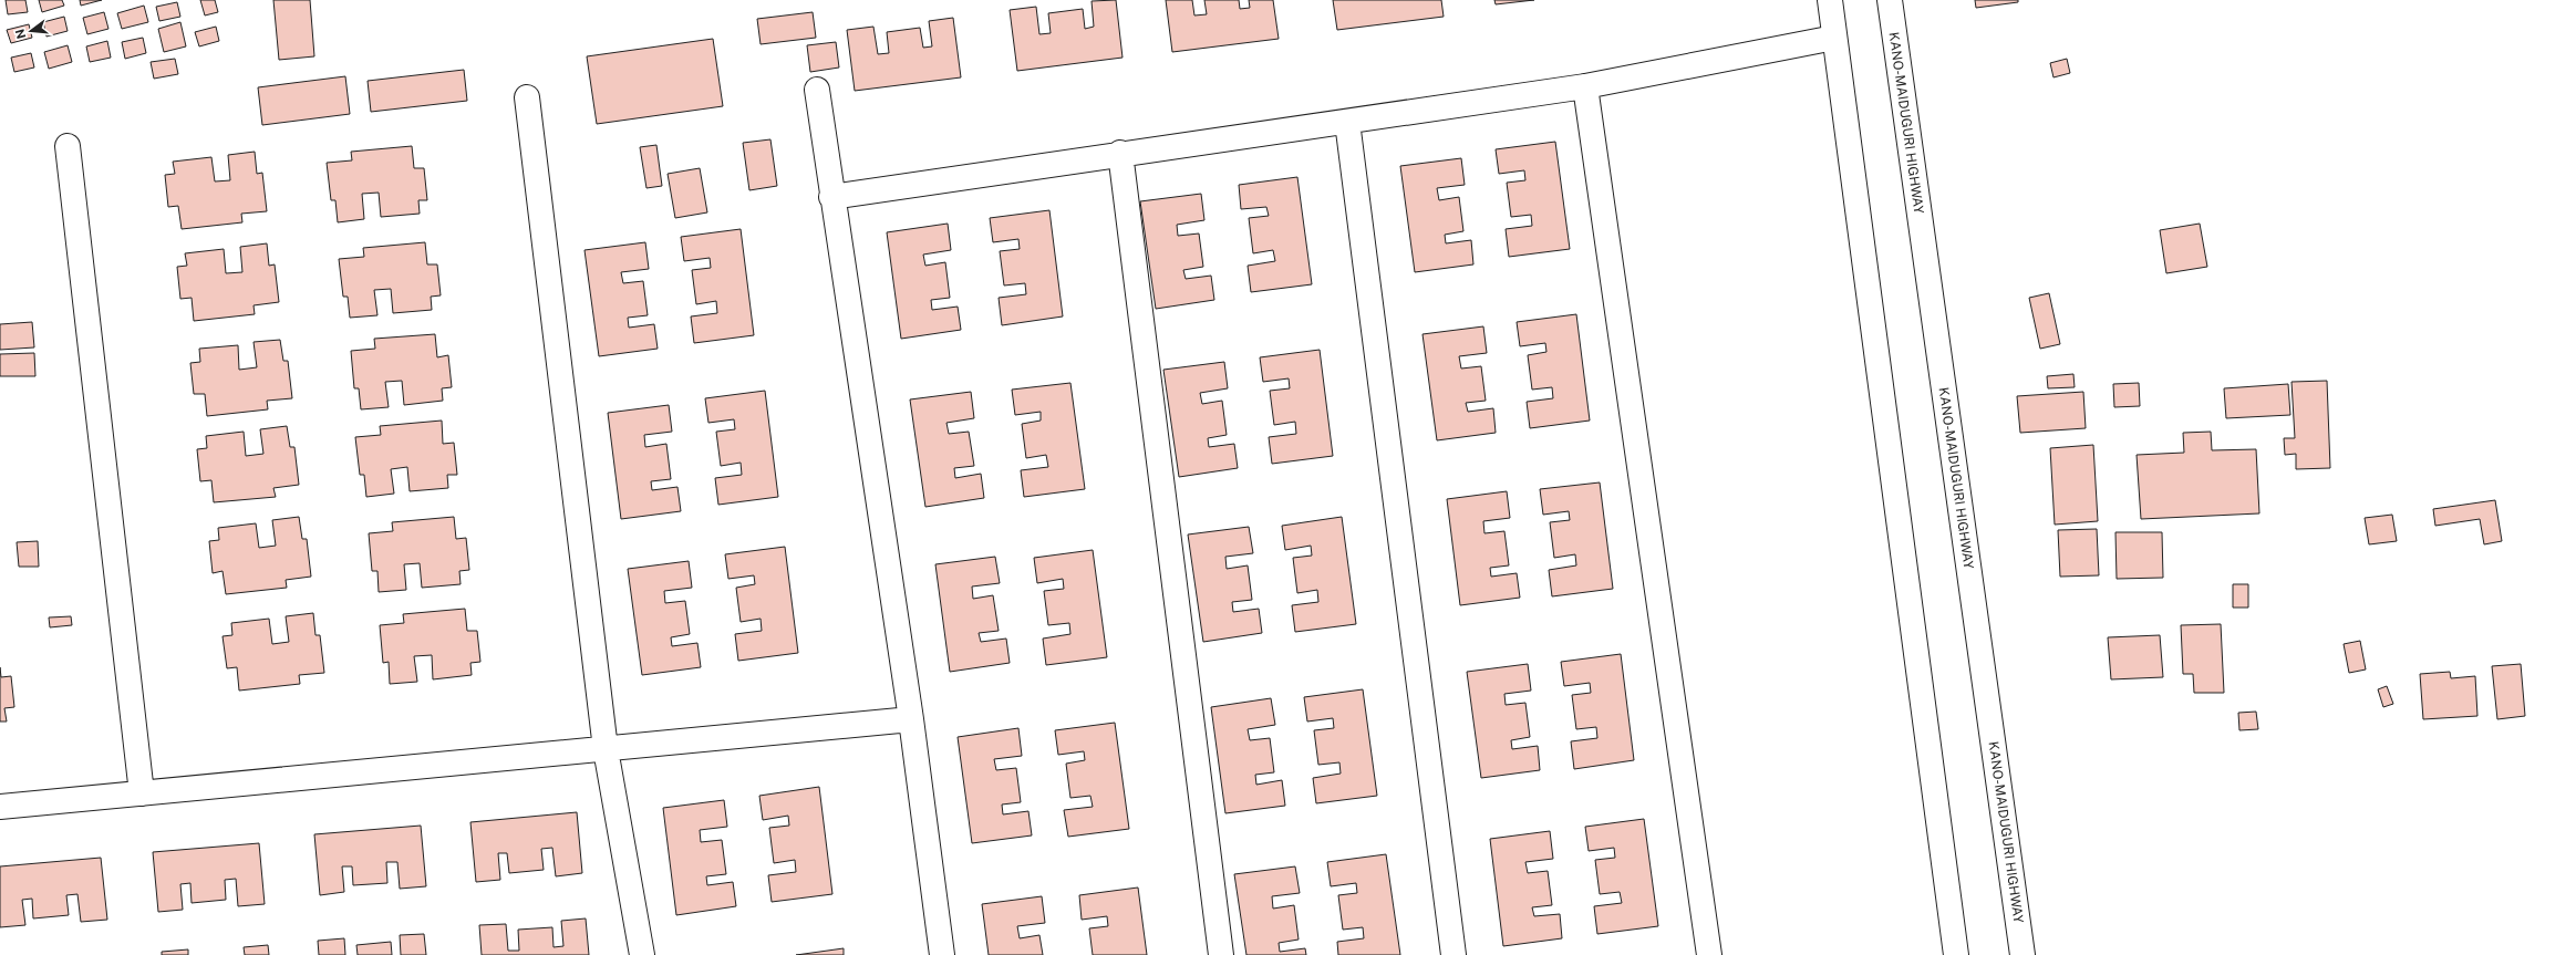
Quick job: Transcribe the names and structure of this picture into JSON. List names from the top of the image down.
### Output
{
  "streets": {
    "main road": ["KANO-MAIDUGURI HIGHWAY"]
  },
  "north": "left"
}
